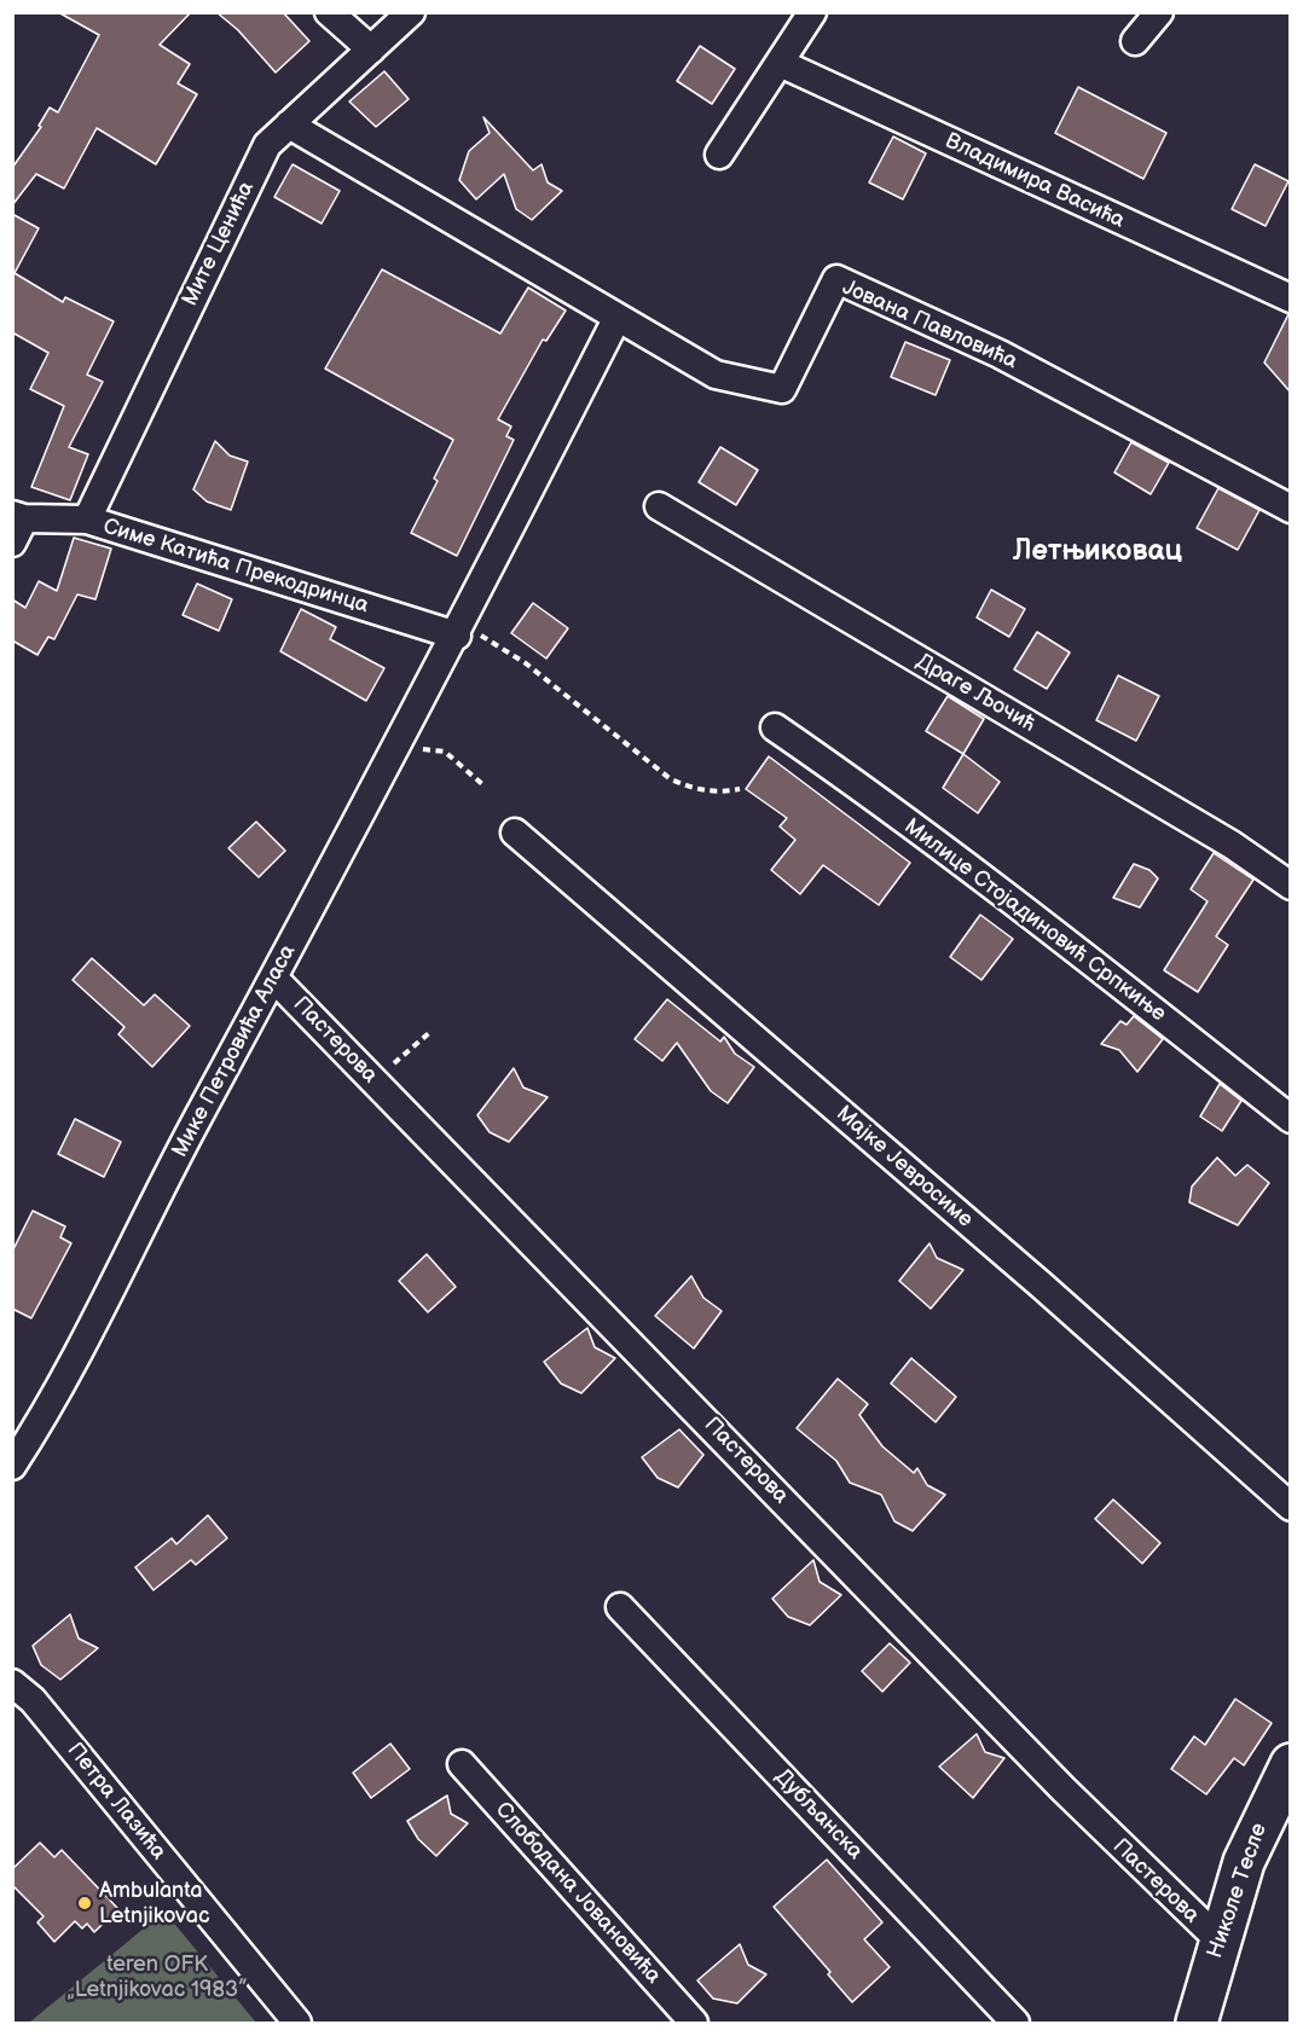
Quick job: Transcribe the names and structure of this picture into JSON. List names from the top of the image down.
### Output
{
  "streets": {
    "street": [
      "Владимира Васића",
      "Мите Ценића",
      "Јована Павловића",
      "Симе Катића Прекодринца",
      "Драге Љочић",
      "Милице Стојадиновић Српкиње",
      "Пастерова",
      "Мике Петровића Аласа",
      "Мајке Јевросиме",
      "Петра Лазића",
      "Дубљанска",
      "Николе Тесле",
      "Слободана Јовановића"
    ]
  },
  "crossings": [
    ["Мите Ценића", "Симе Катића Прекодринца"],
    ["Јована Павловића", "Мике Петровића Аласа"],
    ["Симе Катића Прекодринца", "Мике Петровића Аласа"],
    ["Пастерова", "Мике Петровића Аласа"],
    ["Пастерова", "Николе Тесле"]
  ],
  "districts": ["Летњиковац"],
  "parks": ["teren OFK „Letnjikovac 1983”"],
  "places": ["Ambulanta Letnjikovac"]
}
